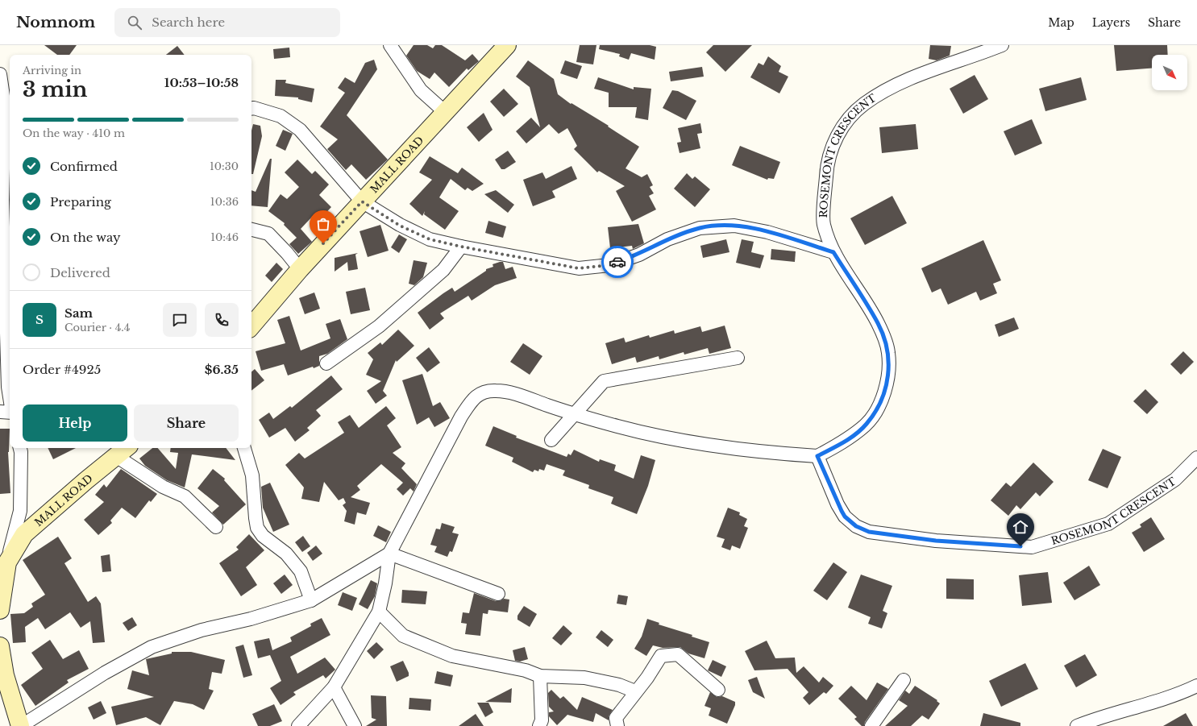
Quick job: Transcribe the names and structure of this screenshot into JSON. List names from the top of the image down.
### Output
{
  "streets": {
    "street": ["ROSEMONT CRESCENT", "MALL ROAD"]
  },
  "north": "bottom right",
  "page": {
    "header": "Nomnom",
    "search": "Search here",
    "nav": ["Map", "Layers", "Share"],
    "heading": ["3 min", "Arriving in", "10:53–10:58"],
    "panel": [
      "Sam",
      "Courier · 4.4",
      "Order #4925",
      "$6.35"
    ],
    "bar": "On the way · 410 m",
    "list": [
      ["Confirmed", "10:30"],
      ["Preparing", "10:36"],
      ["On the way", "10:46"],
      "Delivered"
    ],
    "round": "S",
    "buttons": ["Help", "Share"]
  }
}
